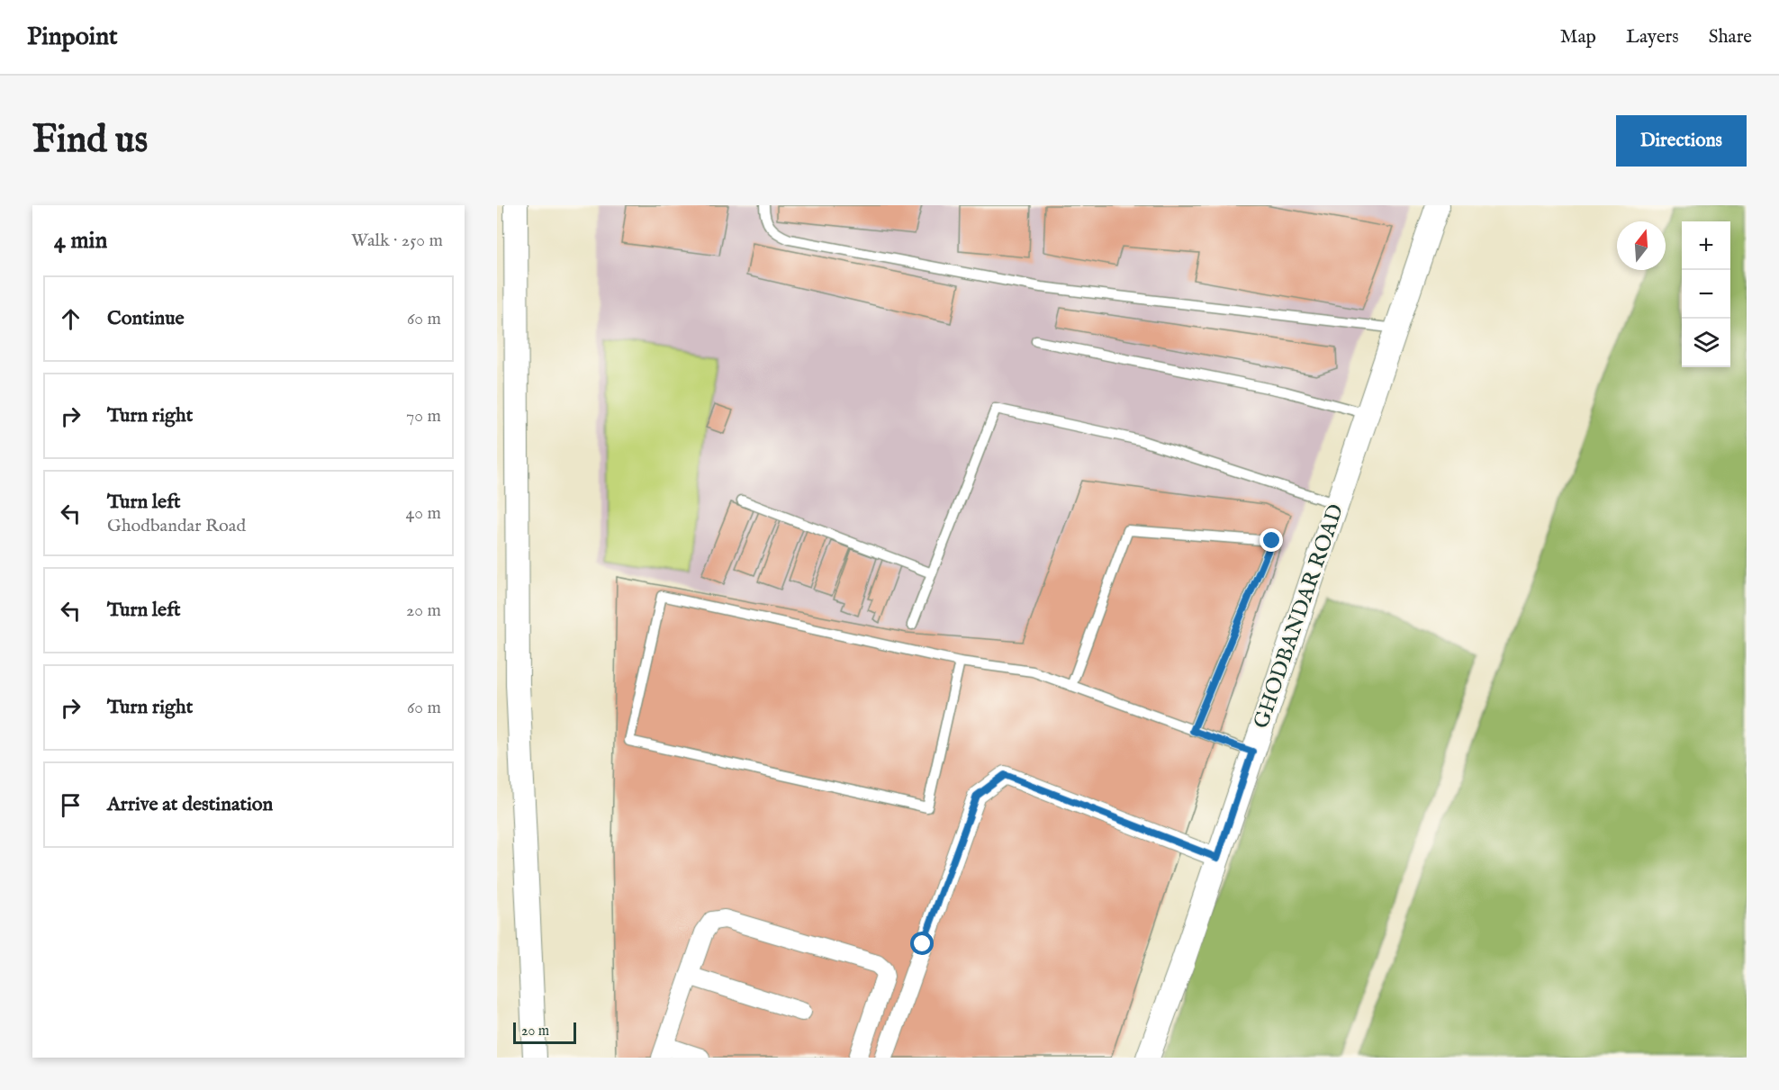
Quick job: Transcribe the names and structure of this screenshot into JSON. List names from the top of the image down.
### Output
{
  "streets": {
    "street": ["GHODBANDAR ROAD"]
  },
  "scale_bar": "20 m",
  "north": "top",
  "page": {
    "header": "Pinpoint",
    "nav": ["Map", "Layers", "Share"],
    "buttons": "Directions",
    "title": "Find us",
    "heading": ["4 min", "Walk · 250 m"],
    "map_buttons": ["+", "−"],
    "list": [
      ["Continue", "60 m"],
      ["Turn right", "70 m"],
      ["Turn left", "Ghodbandar Road", "40 m"],
      ["Turn left", "20 m"],
      ["Turn right", "60 m"],
      "Arrive at destination"
    ],
    "scale": "20 m"
  }
}
